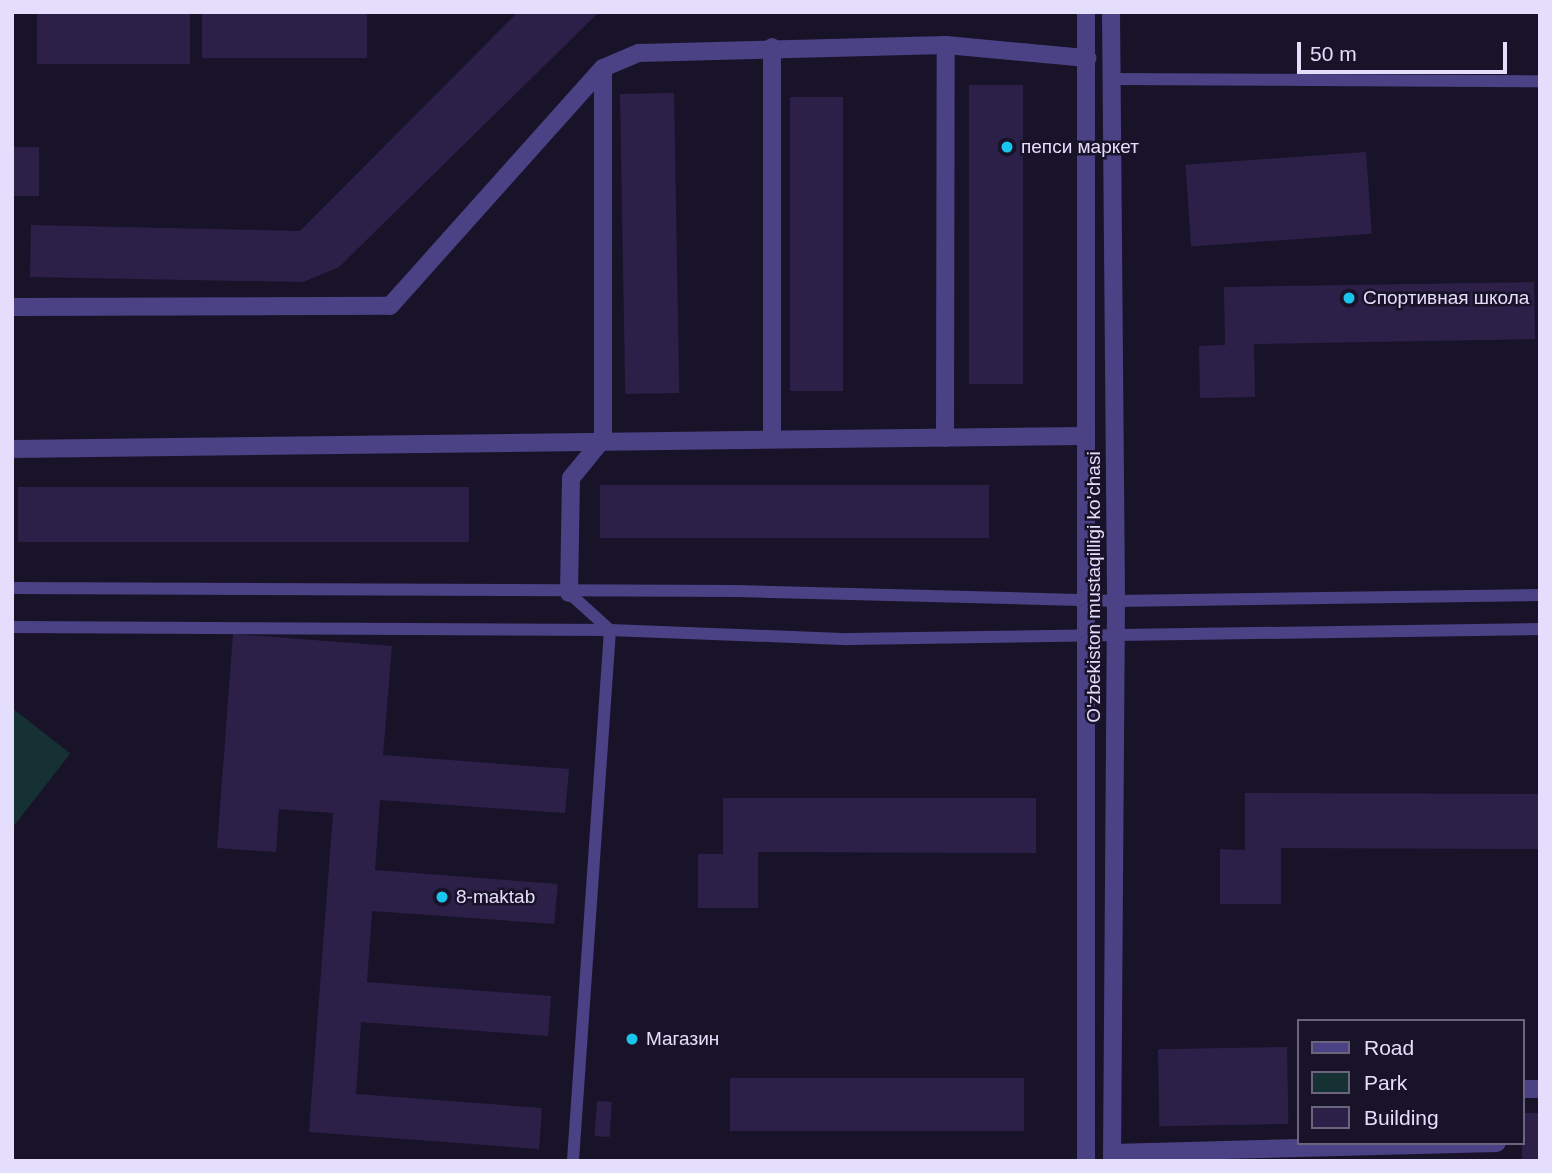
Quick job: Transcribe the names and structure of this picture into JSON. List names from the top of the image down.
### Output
{
  "streets": {
    "street": ["O'zbekiston mustaqilligi ko'chasi"]
  },
  "places": [
    "пепси маркет",
    "Спортивная школа",
    "8-maktab",
    "Магазин"
  ],
  "legend": ["Road", "Park", "Building"],
  "scale_bar": "50 m"
}
